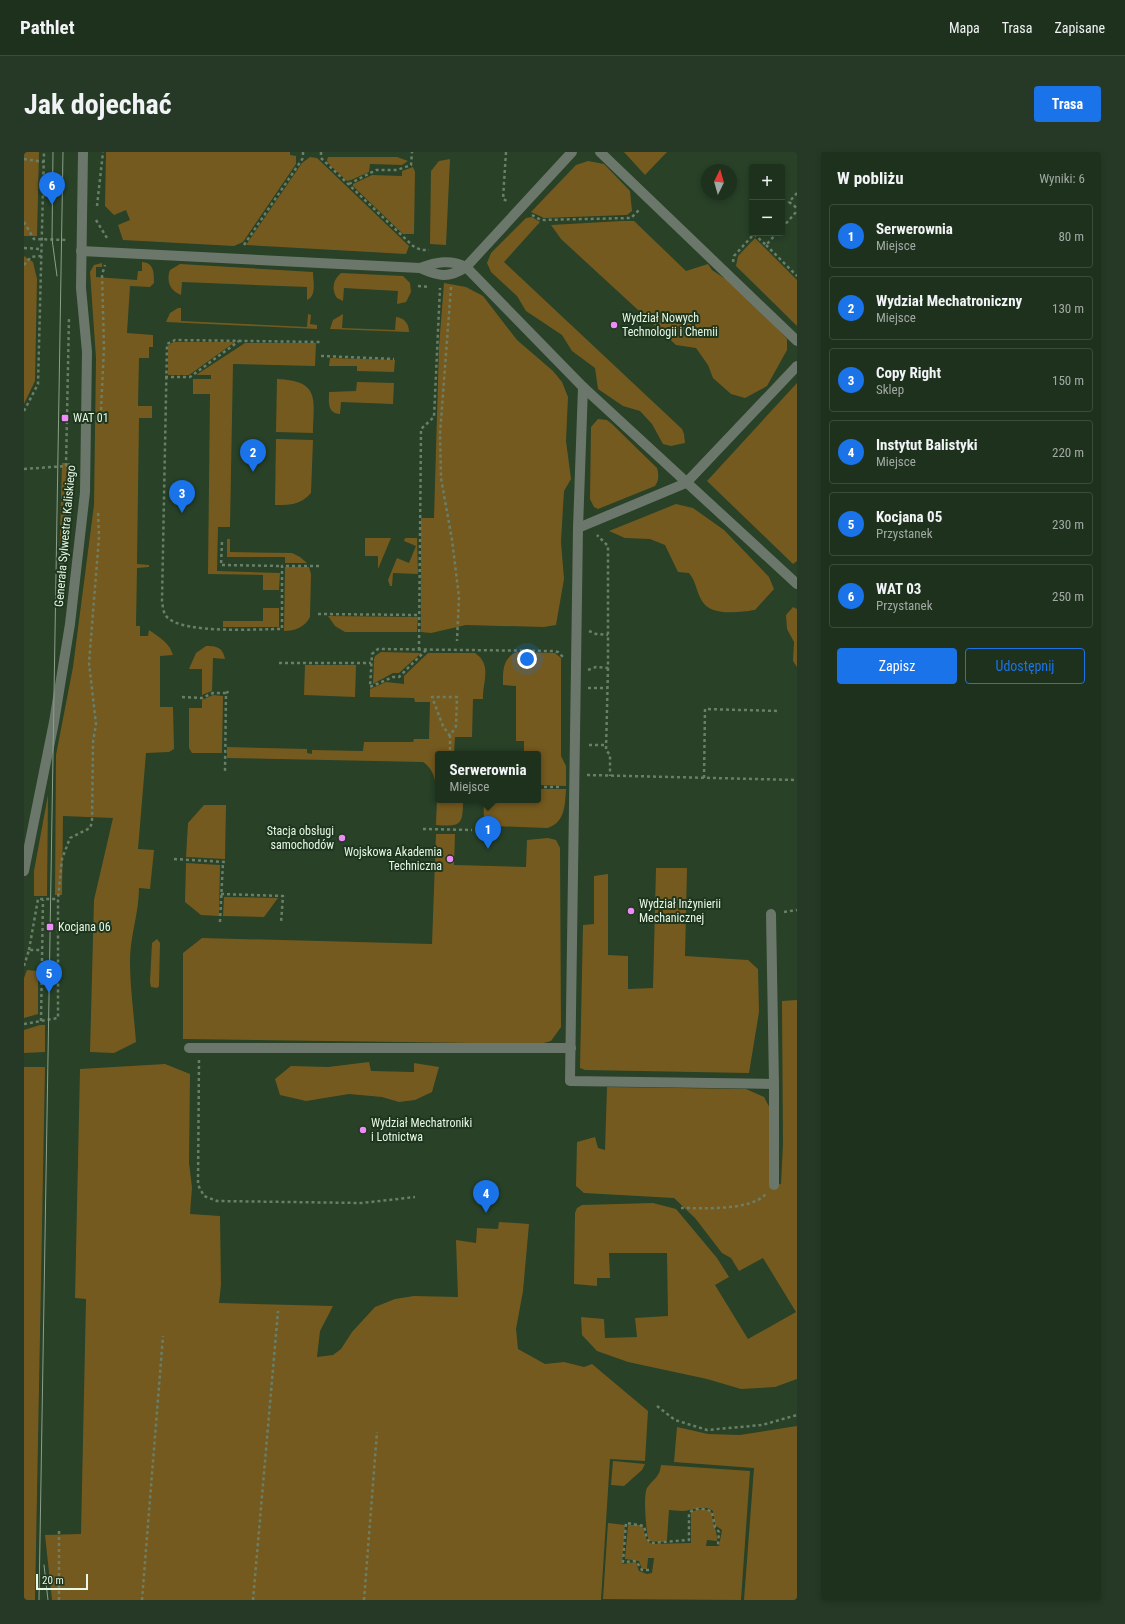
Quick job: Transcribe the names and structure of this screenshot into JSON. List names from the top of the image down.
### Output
{
  "streets": {
    "street": ["Generała Sylwestra Kaliskiego"]
  },
  "places": {
    "other": [
      "Wydział Nowych Technologii i Chemii",
      "Stacja obsługi samochodów",
      "Wojskowa Akademia Techniczna",
      "Wydział Inżynierii Mechanicznej",
      "Wydział Mechatroniki i Lotnictwa"
    ],
    "transit": ["WAT 01", "Kocjana 06"]
  },
  "scale_bar": "20 m",
  "north": "top",
  "page": {
    "header": "Pathlet",
    "nav": ["Mapa", "Trasa", "Zapisane"],
    "buttons": [
      "Trasa",
      ["Zapisz", "Udostępnij"]
    ],
    "title": "Jak dojechać",
    "heading": ["W pobliżu", "Wyniki: 6"],
    "map_buttons": ["+", "−"],
    "pins": [
      "6",
      "2",
      "3",
      "1",
      "5",
      "4"
    ],
    "list": [
      {
        "mark": "1",
        "name": "Serwerownia",
        "note": "Miejsce",
        "value": "80 m"
      },
      {
        "mark": "2",
        "name": "Wydział Mechatroniczny",
        "note": "Miejsce",
        "value": "130 m"
      },
      {
        "mark": "3",
        "name": "Copy Right",
        "note": "Sklep",
        "value": "150 m"
      },
      {
        "mark": "4",
        "name": "Instytut Balistyki",
        "note": "Miejsce",
        "value": "220 m"
      },
      {
        "mark": "5",
        "name": "Kocjana 05",
        "note": "Przystanek",
        "value": "230 m"
      },
      {
        "mark": "6",
        "name": "WAT 03",
        "note": "Przystanek",
        "value": "250 m"
      }
    ],
    "popup": ["Serwerownia", "Miejsce"],
    "scale": "20 m"
  }
}
